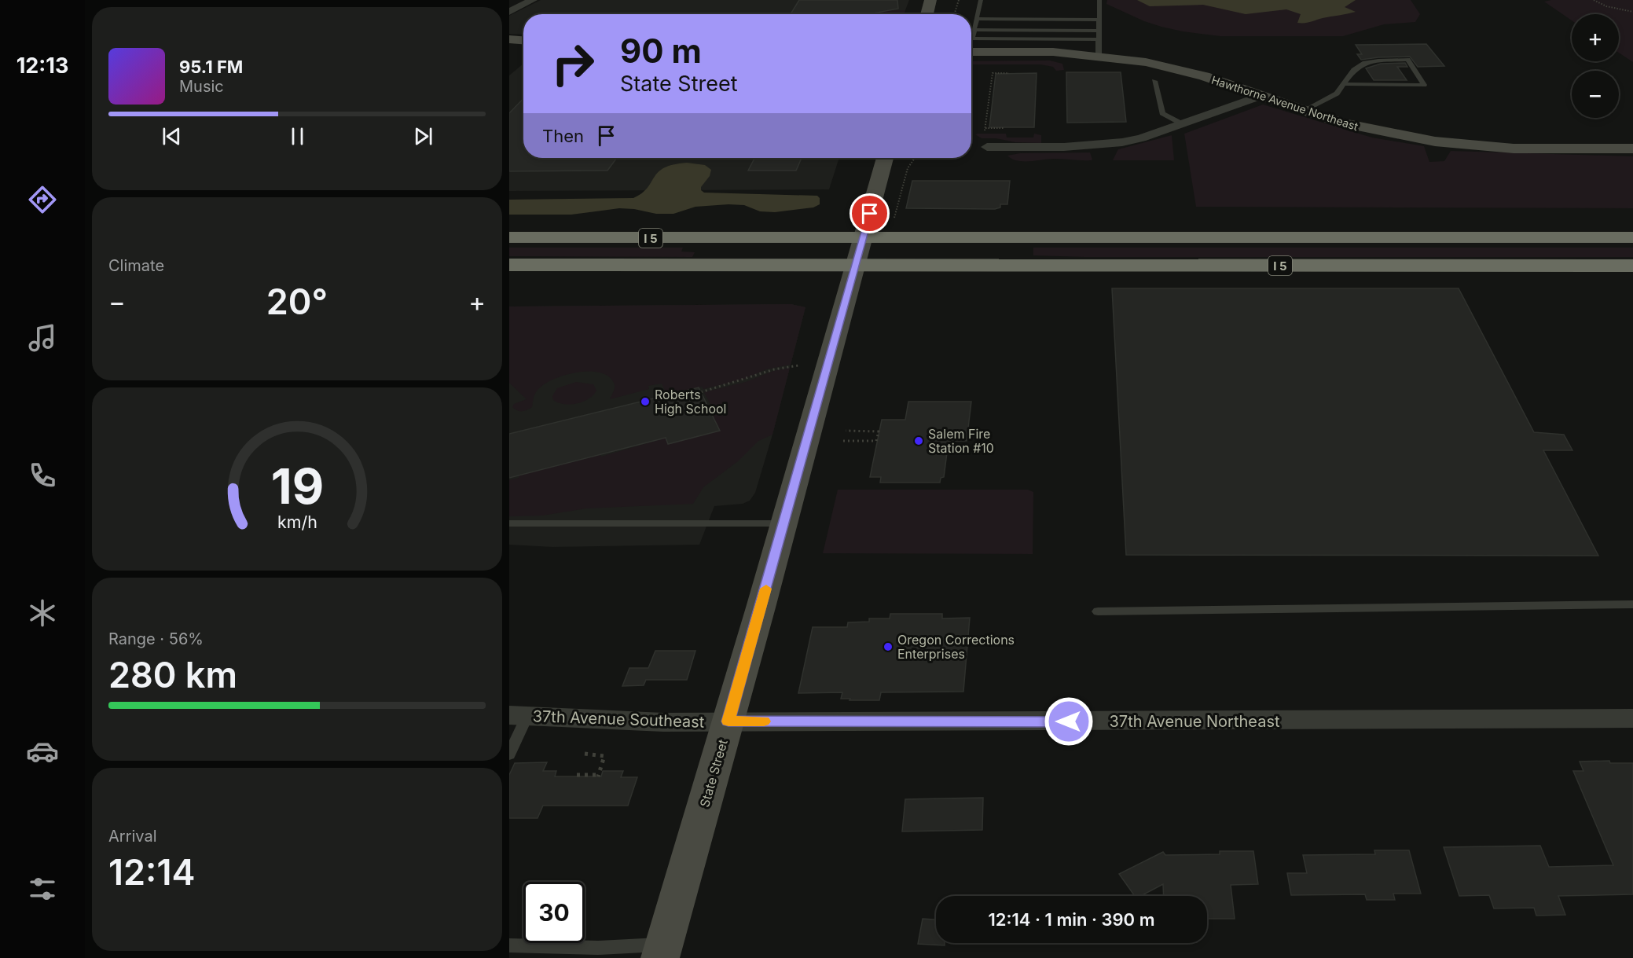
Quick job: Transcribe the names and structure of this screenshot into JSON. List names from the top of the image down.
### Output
{
  "streets": {
    "highway": ["I 5"],
    "main road": ["Hawthorne Avenue Northeast", "State Street"],
    "street": ["37th Avenue Southeast", "37th Avenue Northeast"]
  },
  "crossings": [
    ["37th Avenue Southeast", "37th Avenue Northeast"],
    ["37th Avenue Southeast", "State Street"],
    ["37th Avenue Northeast", "State Street"]
  ],
  "places": ["Roberts High School", "Salem Fire Station #10", "Oregon Corrections Enterprises"],
  "page": {
    "tabs": "12:13",
    "map_buttons": ["+", "−"],
    "turn": ["90 m", "State Street"],
    "song": ["95.1 FM", "Music"],
    "then": "Then",
    "tile": [
      "Climate",
      ["Range · 56%", "280 km"],
      ["Arrival", "12:14"]
    ],
    "heat": ["−", "20°", "+"],
    "limit": "30",
    "trip": "12:14 · 1 min · 390 m",
    "gauge": ["19", "km/h"]
  }
}
